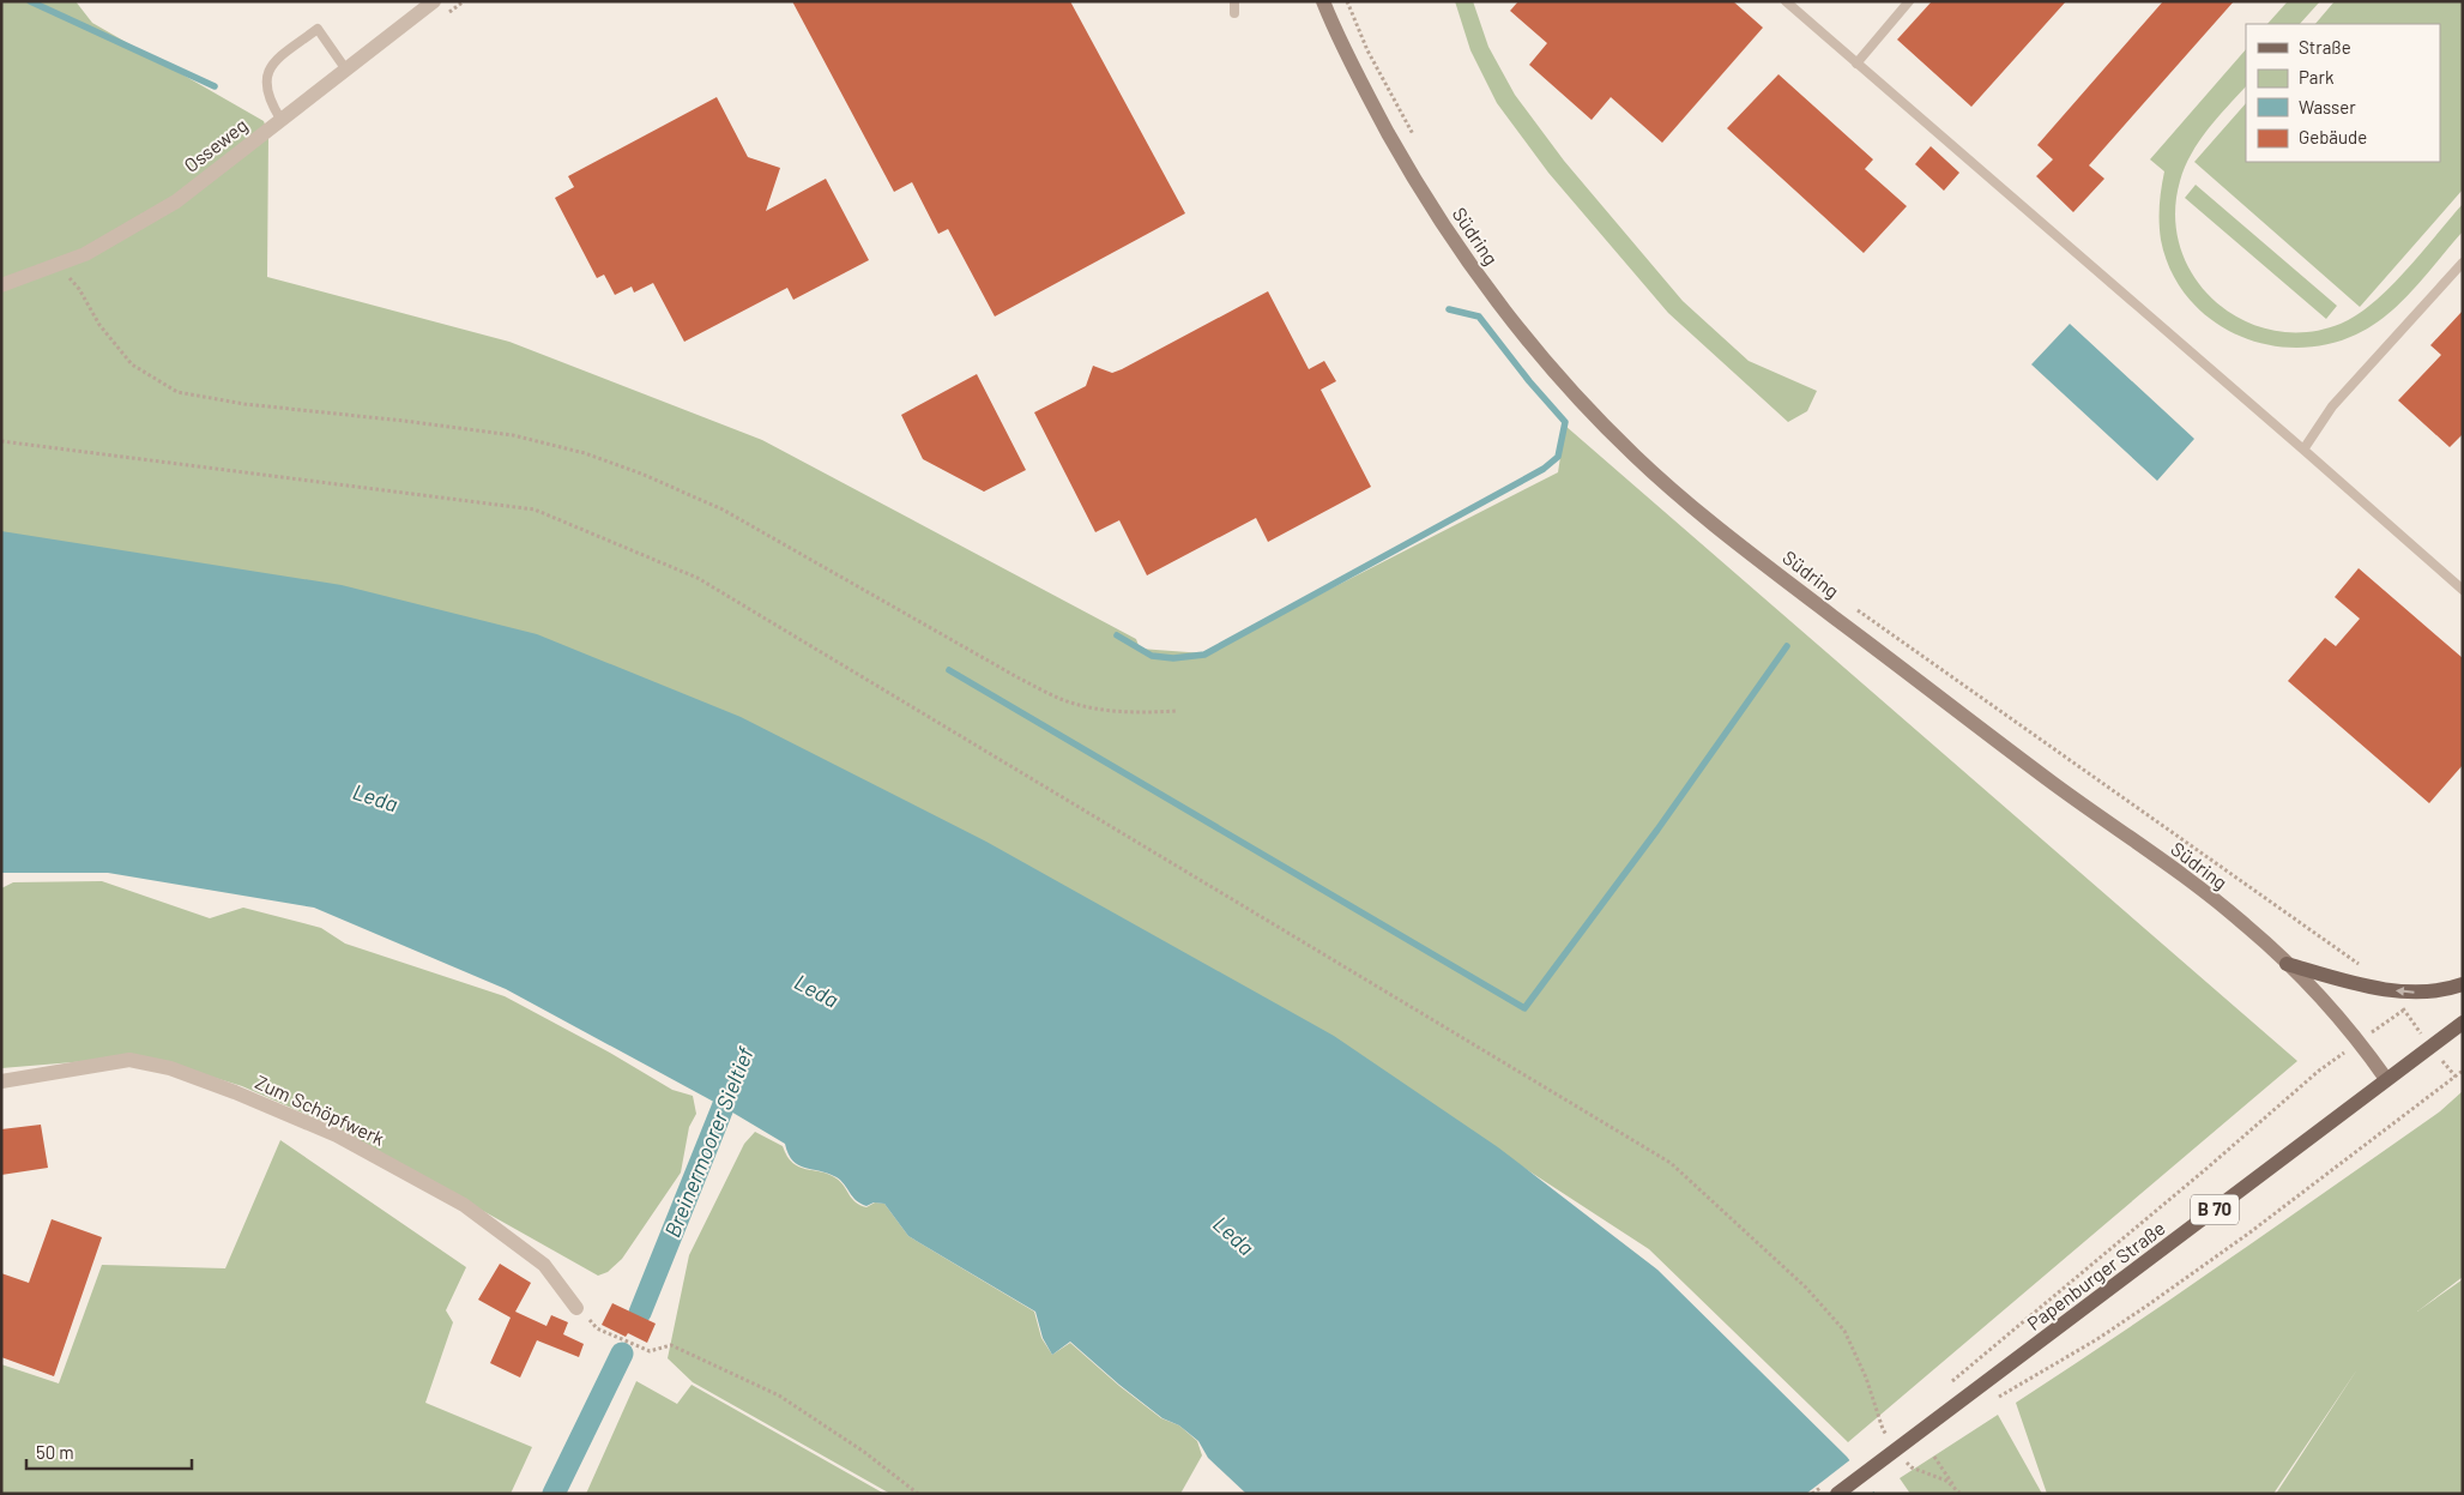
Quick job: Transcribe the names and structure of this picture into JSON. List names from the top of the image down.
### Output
{
  "streets": {
    "main road": ["Südring", "B 70", "Papenburger Straße"],
    "street": ["Osseweg", "Zum Schöpfwerk"]
  },
  "crossings": [
    ["Südring", "Papenburger Straße"]
  ],
  "water": ["Leda", "Breinermoorer Sieltief"],
  "legend": [
    "Straße",
    "Park",
    "Wasser",
    "Gebäude"
  ],
  "scale_bar": "50 m"
}
